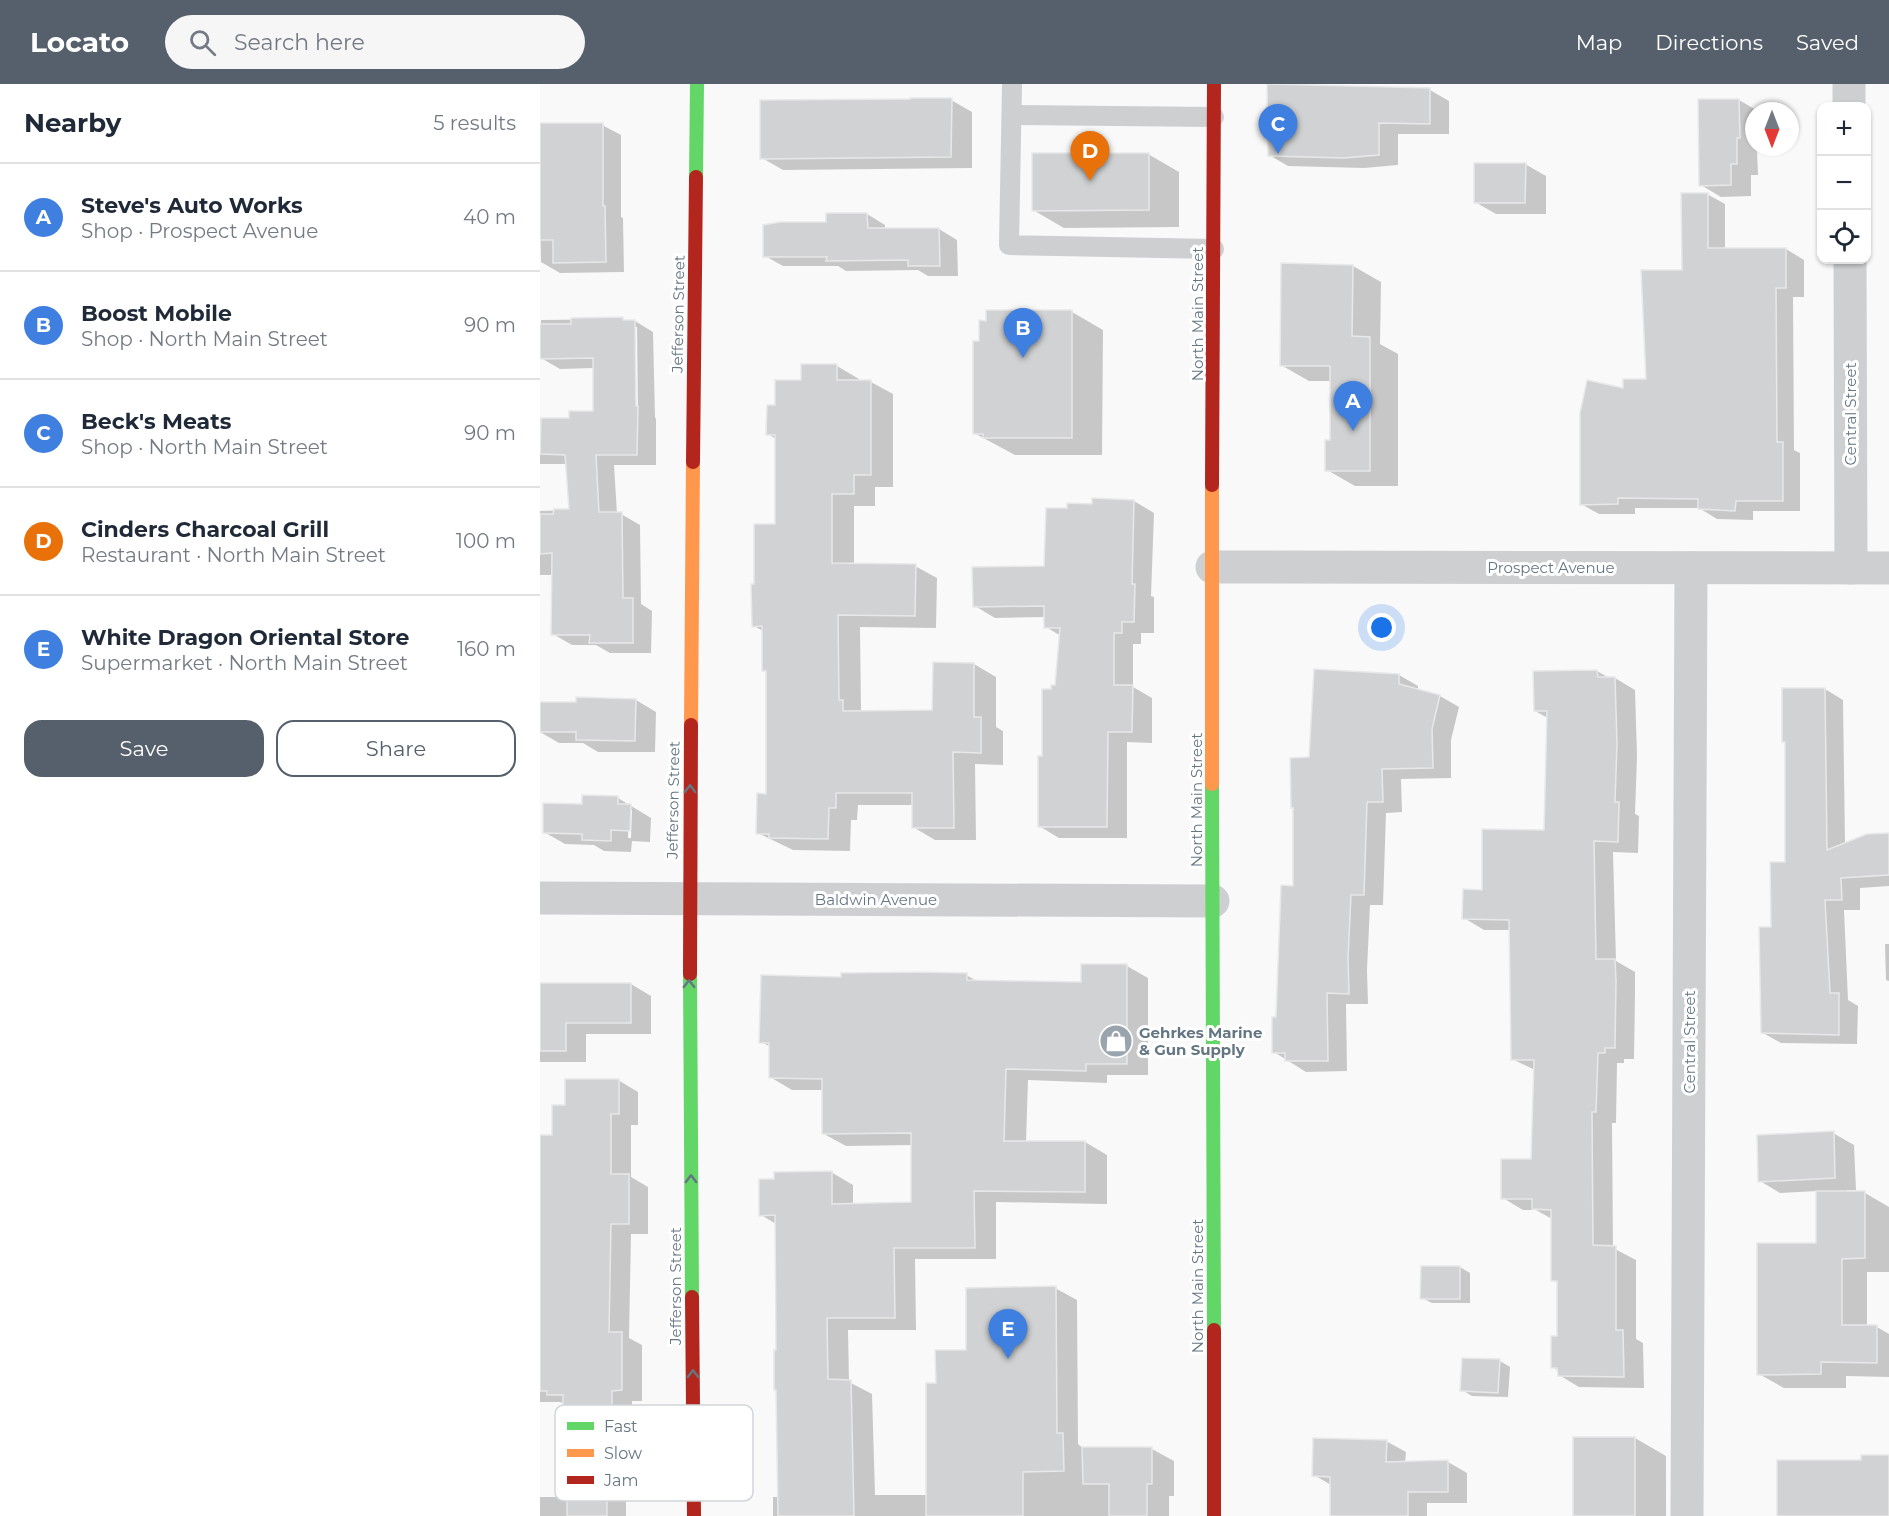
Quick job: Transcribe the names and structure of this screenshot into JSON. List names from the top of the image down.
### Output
{
  "streets": {
    "main road": ["Jefferson Street", "North Main Street"],
    "street": ["Central Street", "Prospect Avenue", "Baldwin Avenue"]
  },
  "crossings": [
    ["Jefferson Street", "Baldwin Avenue"],
    ["North Main Street", "Prospect Avenue"],
    ["North Main Street", "Baldwin Avenue"],
    ["Central Street", "Prospect Avenue"]
  ],
  "one_way": ["Jefferson Street"],
  "places": {
    "shop": ["Gehrkes Marine & Gun Supply"]
  },
  "legend": ["Fast", "Slow", "Jam"],
  "north": "bottom",
  "page": {
    "header": "Locato",
    "search": "Search here",
    "nav": ["Map", "Directions", "Saved"],
    "heading": ["Nearby", "5 results"],
    "map_buttons": ["+", "−"],
    "pins": [
      "C",
      "D",
      "B",
      "A",
      "E"
    ],
    "list": [
      {
        "mark": "A",
        "name": "Steve's Auto Works",
        "note": "Shop · Prospect Avenue",
        "value": "40 m"
      },
      {
        "mark": "B",
        "name": "Boost Mobile",
        "note": "Shop · North Main Street",
        "value": "90 m"
      },
      {
        "mark": "C",
        "name": "Beck's Meats",
        "note": "Shop · North Main Street",
        "value": "90 m"
      },
      {
        "mark": "D",
        "name": "Cinders Charcoal Grill",
        "note": "Restaurant · North Main Street",
        "value": "100 m"
      },
      {
        "mark": "E",
        "name": "White Dragon Oriental Store",
        "note": "Supermarket · North Main Street",
        "value": "160 m"
      }
    ],
    "buttons": ["Save", "Share"]
  }
}
